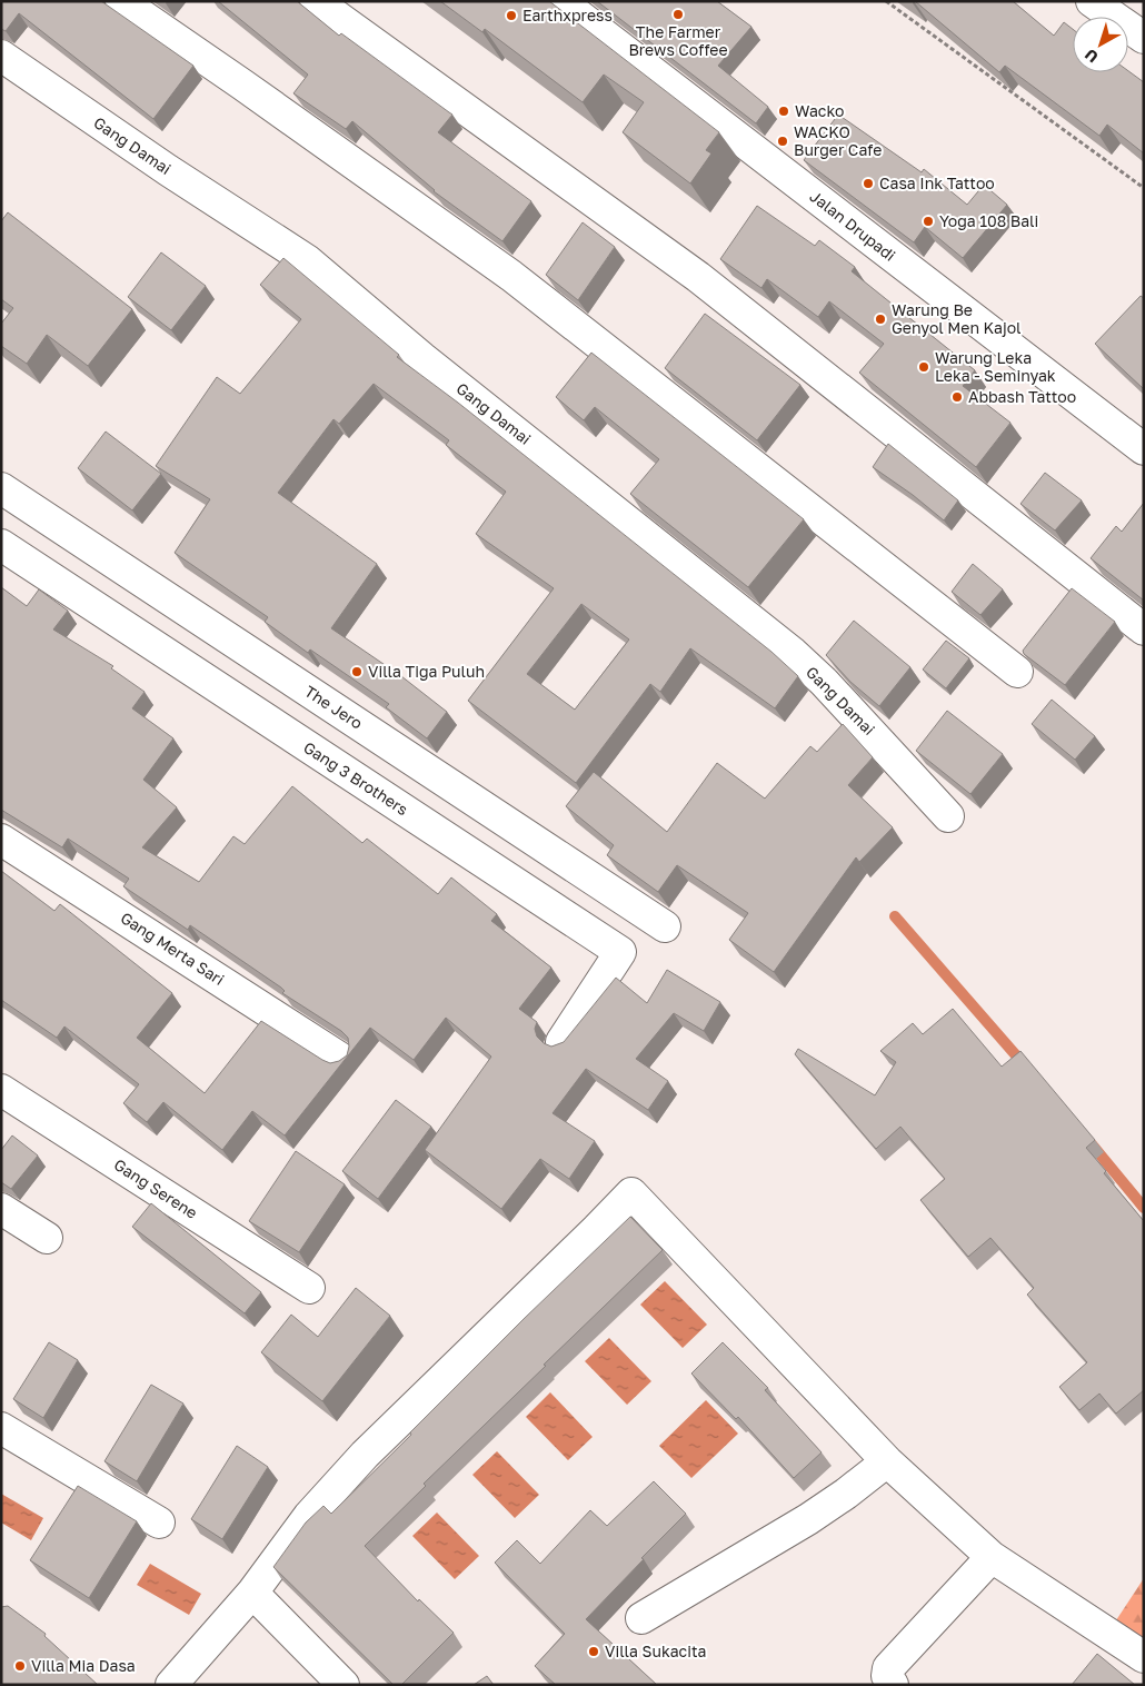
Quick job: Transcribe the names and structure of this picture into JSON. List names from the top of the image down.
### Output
{
  "streets": {
    "street": [
      "Gang Damai",
      "Jalan Drupadi",
      "The Jero",
      "Gang 3 Brothers",
      "Gang Merta Sari",
      "Gang Serene"
    ]
  },
  "places": [
    "The Farmer Brews Coffee",
    "Earthxpress",
    "Wacko",
    "WACKO Burger Cafe",
    "Casa Ink Tattoo",
    "Yoga 108 Bali",
    "Warung Be Genyol Men Kajol",
    "Warung Leka Leka - Seminyak",
    "Abbash Tattoo",
    "Villa Tiga Puluh",
    "Villa Sukacita",
    "Villa Mia Dasa"
  ],
  "north": "bottom left"
}
